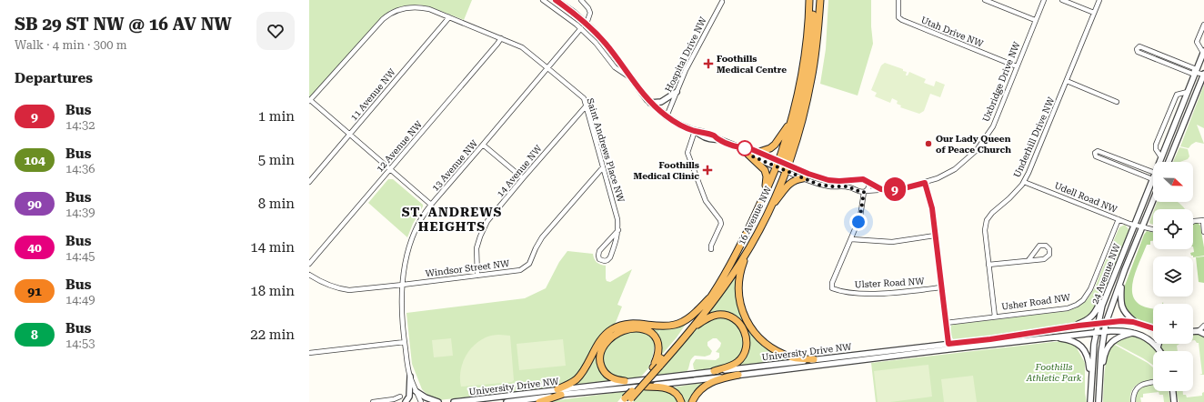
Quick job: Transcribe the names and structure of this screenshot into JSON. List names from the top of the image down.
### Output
{
  "streets": {
    "highway": ["16 Avenue NW"],
    "street": [
      "Utah Drive NW",
      "Hospital Drive NW",
      "Uxbridge Drive NW",
      "11 Avenue NW",
      "Underhill Drive NW",
      "12 Avenue NW",
      "Saint Andrews Place NW",
      "13 Avenue NW",
      "14 Avenue NW",
      "Udell Road NW",
      "Windsor Street NW",
      "24 Avenue NW",
      "Ulster Road NW",
      "Usher Road NW",
      "University Drive NW"
    ]
  },
  "crossings": [
    ["Utah Drive NW", "Uxbridge Drive NW"],
    ["Uxbridge Drive NW", "Ulster Road NW"],
    ["11 Avenue NW", "Saint Andrews Place NW"],
    ["Underhill Drive NW", "Udell Road NW"],
    ["Underhill Drive NW", "Usher Road NW"],
    ["12 Avenue NW", "Saint Andrews Place NW"],
    ["Saint Andrews Place NW", "13 Avenue NW"],
    ["Saint Andrews Place NW", "14 Avenue NW"],
    ["Saint Andrews Place NW", "Windsor Street NW"],
    ["13 Avenue NW", "Windsor Street NW"],
    ["14 Avenue NW", "Windsor Street NW"],
    ["Udell Road NW", "24 Avenue NW"],
    ["Udell Road NW", "Usher Road NW"],
    ["24 Avenue NW", "University Drive NW"]
  ],
  "districts": ["ST. ANDREWS HEIGHTS"],
  "parks": ["Foothills Athletic Park"],
  "places": {
    "health": ["Foothills Medical Centre", "Foothills Medical Clinic"],
    "other": ["Our Lady Queen of Peace Church"]
  },
  "lines": ["bus line 9"],
  "north": "right",
  "page": {
    "heading": [
      ["SB 29 ST NW @ 16 AV NW", "Walk · 4 min · 300 m"],
      "Departures"
    ],
    "on_map": "9",
    "list": [
      {
        "mark": "9",
        "name": "Bus",
        "note": "14:32",
        "value": "1 min"
      },
      {
        "mark": "104",
        "name": "Bus",
        "note": "14:36",
        "value": "5 min"
      },
      {
        "mark": "90",
        "name": "Bus",
        "note": "14:39",
        "value": "8 min"
      },
      {
        "mark": "40",
        "name": "Bus",
        "note": "14:45",
        "value": "14 min"
      },
      {
        "mark": "91",
        "name": "Bus",
        "note": "14:49",
        "value": "18 min"
      },
      {
        "mark": "8",
        "name": "Bus",
        "note": "14:53",
        "value": "22 min"
      }
    ],
    "map_buttons": ["+", "−"]
  }
}
